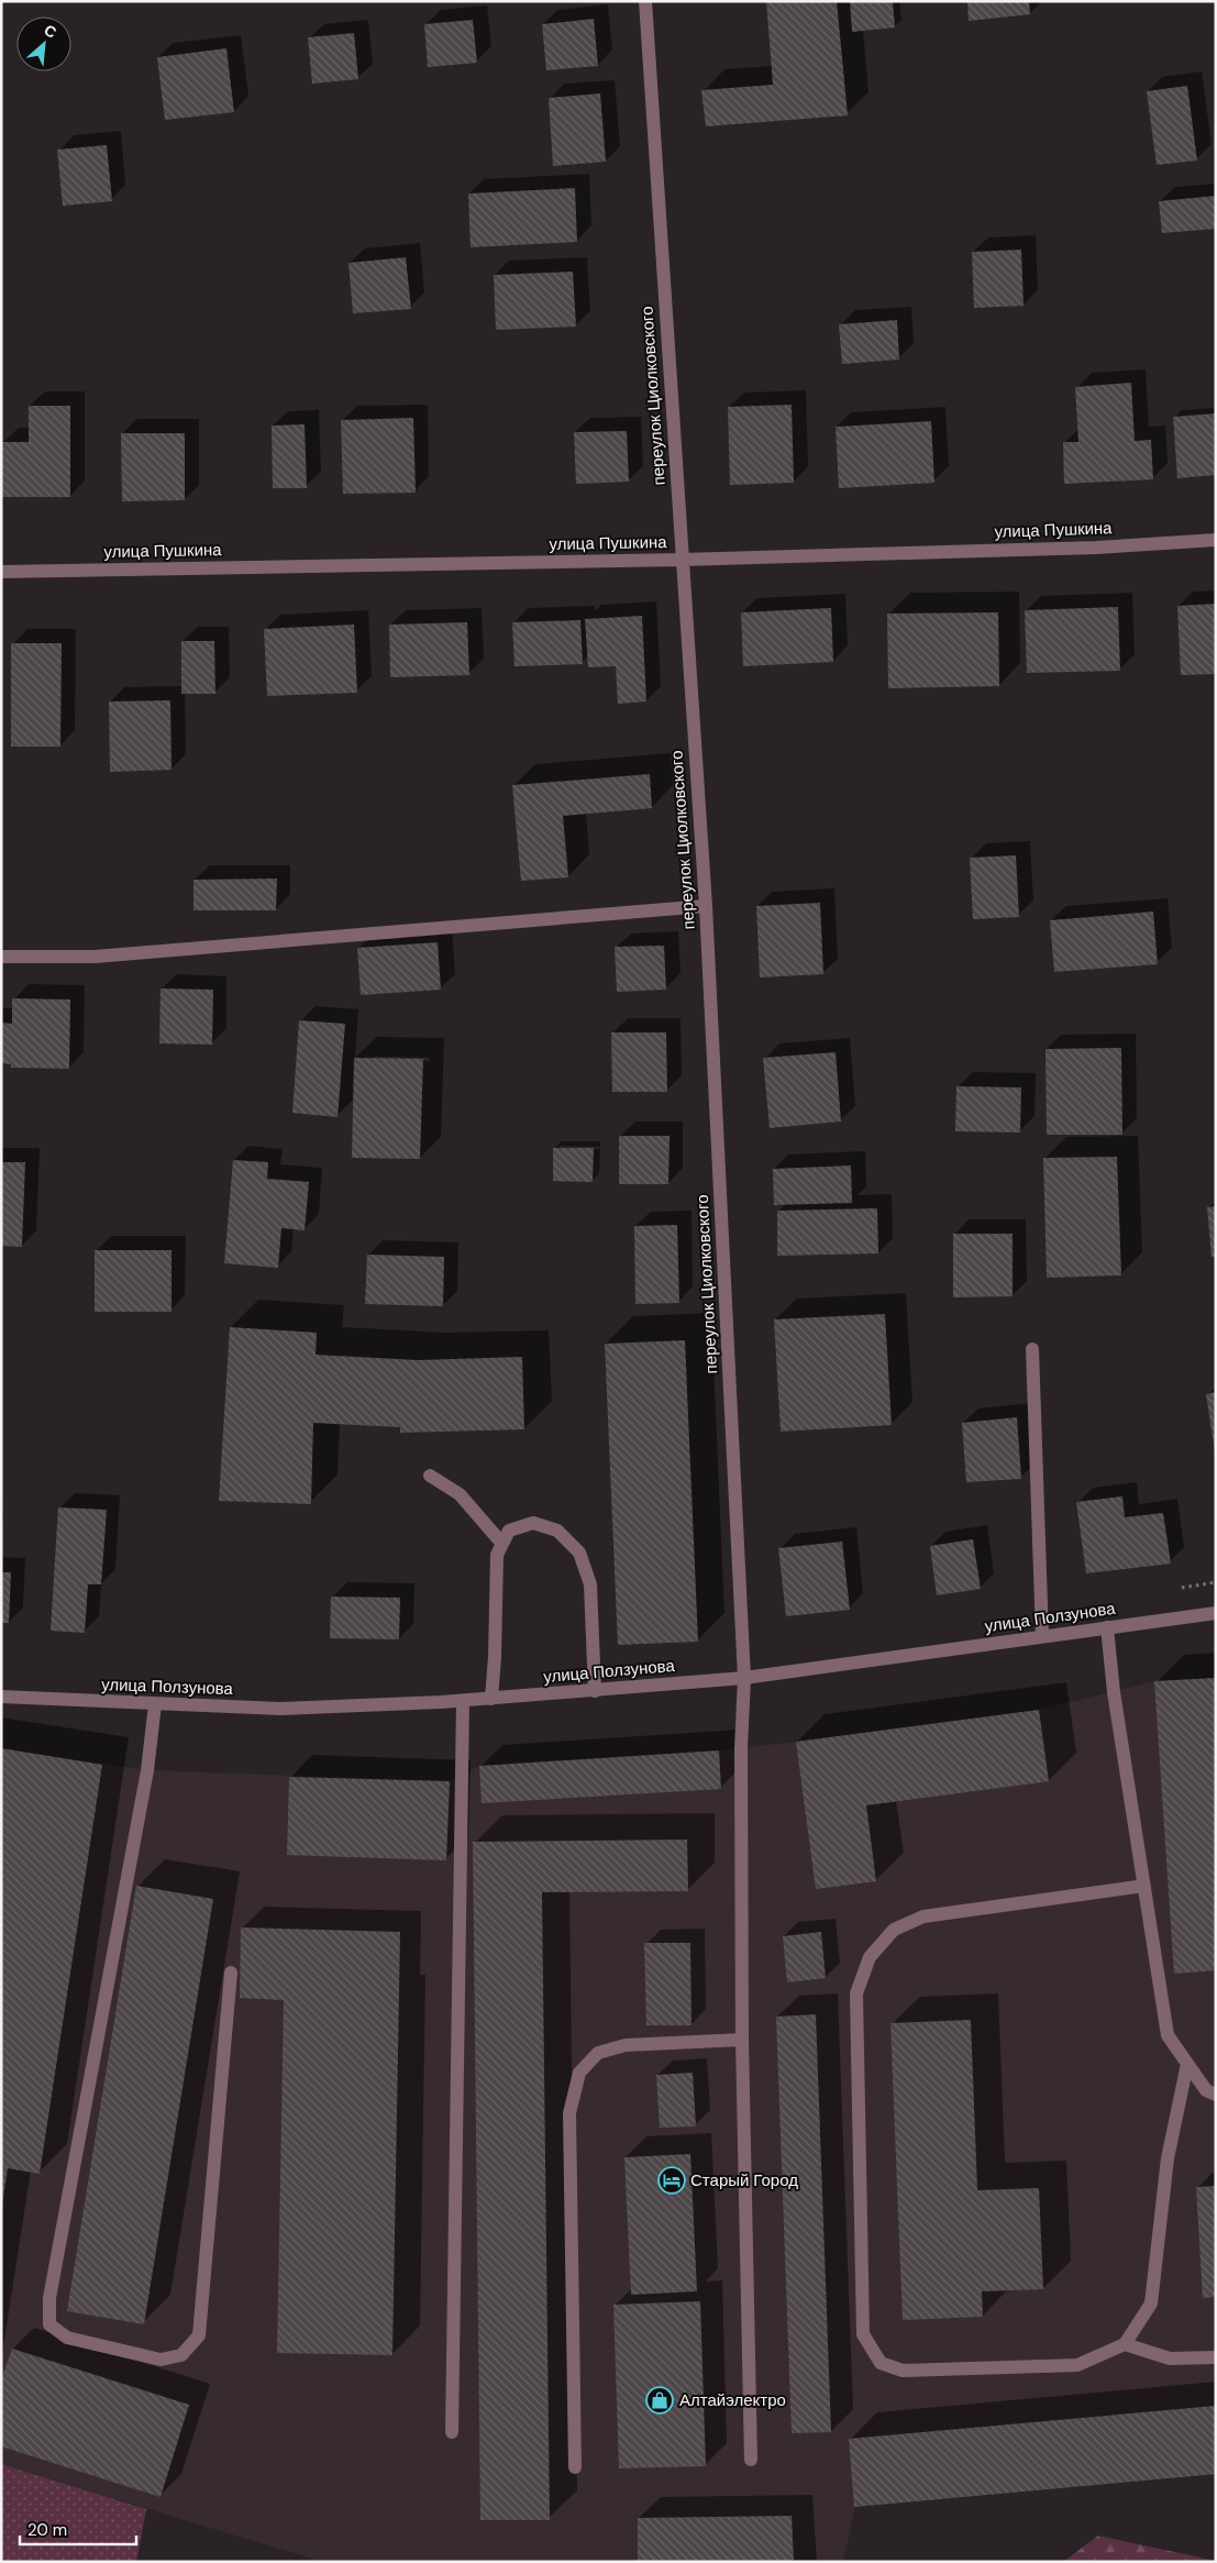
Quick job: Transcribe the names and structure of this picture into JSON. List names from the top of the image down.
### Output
{
  "streets": {
    "street": ["переулок Циолковского", "улица Пушкина", "улица Ползунова"]
  },
  "crossings": [
    ["переулок Циолковского", "улица Пушкина"],
    ["переулок Циолковского", "улица Ползунова"]
  ],
  "places": {
    "hotel": ["Старый Город"],
    "shop": ["Алтайэлектро"]
  },
  "scale_bar": "20 m",
  "north": "top right"
}
